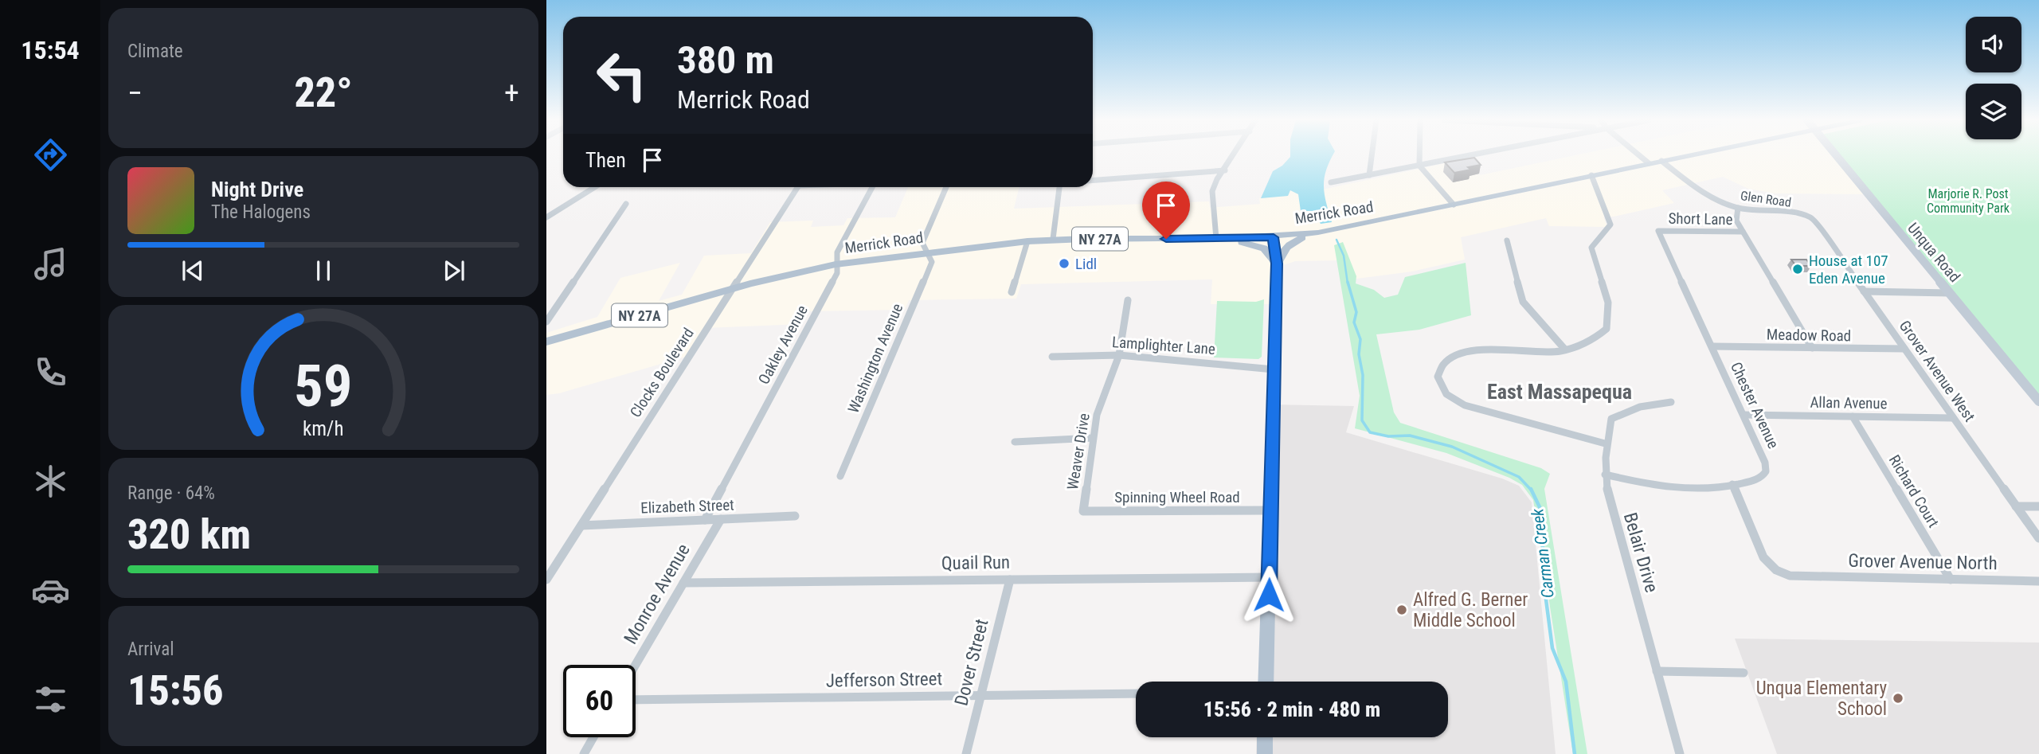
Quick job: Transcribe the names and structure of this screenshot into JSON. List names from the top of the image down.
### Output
{
  "streets": {
    "main road": ["Merrick Road", "NY 27A"],
    "street": [
      "Glen Road",
      "Short Lane",
      "Unqua Road",
      "Meadow Road",
      "Oakley Avenue",
      "Lamplighter Lane",
      "Washington Avenue",
      "Grover Avenue West",
      "Clocks Boulevard",
      "Allan Avenue",
      "Chester Avenue",
      "Weaver Drive",
      "Richard Court",
      "Spinning Wheel Road",
      "Elizabeth Street",
      "Belair Drive",
      "Grover Avenue North",
      "Quail Run",
      "Monroe Avenue",
      "Dover Street",
      "Jefferson Street"
    ]
  },
  "crossings": [
    ["Glen Road", "Merrick Road"],
    ["Glen Road", "Grover Avenue West"],
    ["Merrick Road", "Oakley Avenue"],
    ["Merrick Road", "Washington Avenue"],
    ["Merrick Road", "Clocks Boulevard"],
    ["Short Lane", "Chester Avenue"],
    ["Meadow Road", "Grover Avenue West"],
    ["Meadow Road", "Chester Avenue"],
    ["Oakley Avenue", "Elizabeth Street"],
    ["Lamplighter Lane", "Weaver Drive"],
    ["Grover Avenue West", "Allan Avenue"],
    ["Clocks Boulevard", "Elizabeth Street"],
    ["Allan Avenue", "Chester Avenue"],
    ["Allan Avenue", "Richard Court"],
    ["Chester Avenue", "Belair Drive"],
    ["Chester Avenue", "Grover Avenue North"],
    ["Weaver Drive", "Spinning Wheel Road"],
    ["Richard Court", "Grover Avenue North"],
    ["Elizabeth Street", "Monroe Avenue"],
    ["Quail Run", "Monroe Avenue"],
    ["Quail Run", "Dover Street"],
    ["Dover Street", "Jefferson Street"]
  ],
  "districts": ["East Massapequa"],
  "water": ["Carman Creek"],
  "parks": ["Marjorie R. Post Community Park"],
  "places": [
    "Lidl",
    "House at 107 Eden Avenue",
    "Alfred G. Berner Middle School",
    "Unqua Elementary School"
  ],
  "page": {
    "tabs": "15:54",
    "tile": [
      "Climate",
      ["Range · 64%", "320 km"],
      ["Arrival", "15:56"]
    ],
    "turn": ["380 m", "Merrick Road"],
    "heat": ["−", "22°", "+"],
    "then": "Then",
    "song": ["Night Drive", "The Halogens"],
    "limit": "60",
    "trip": "15:56 · 2 min · 480 m",
    "gauge": ["59", "km/h"]
  }
}
